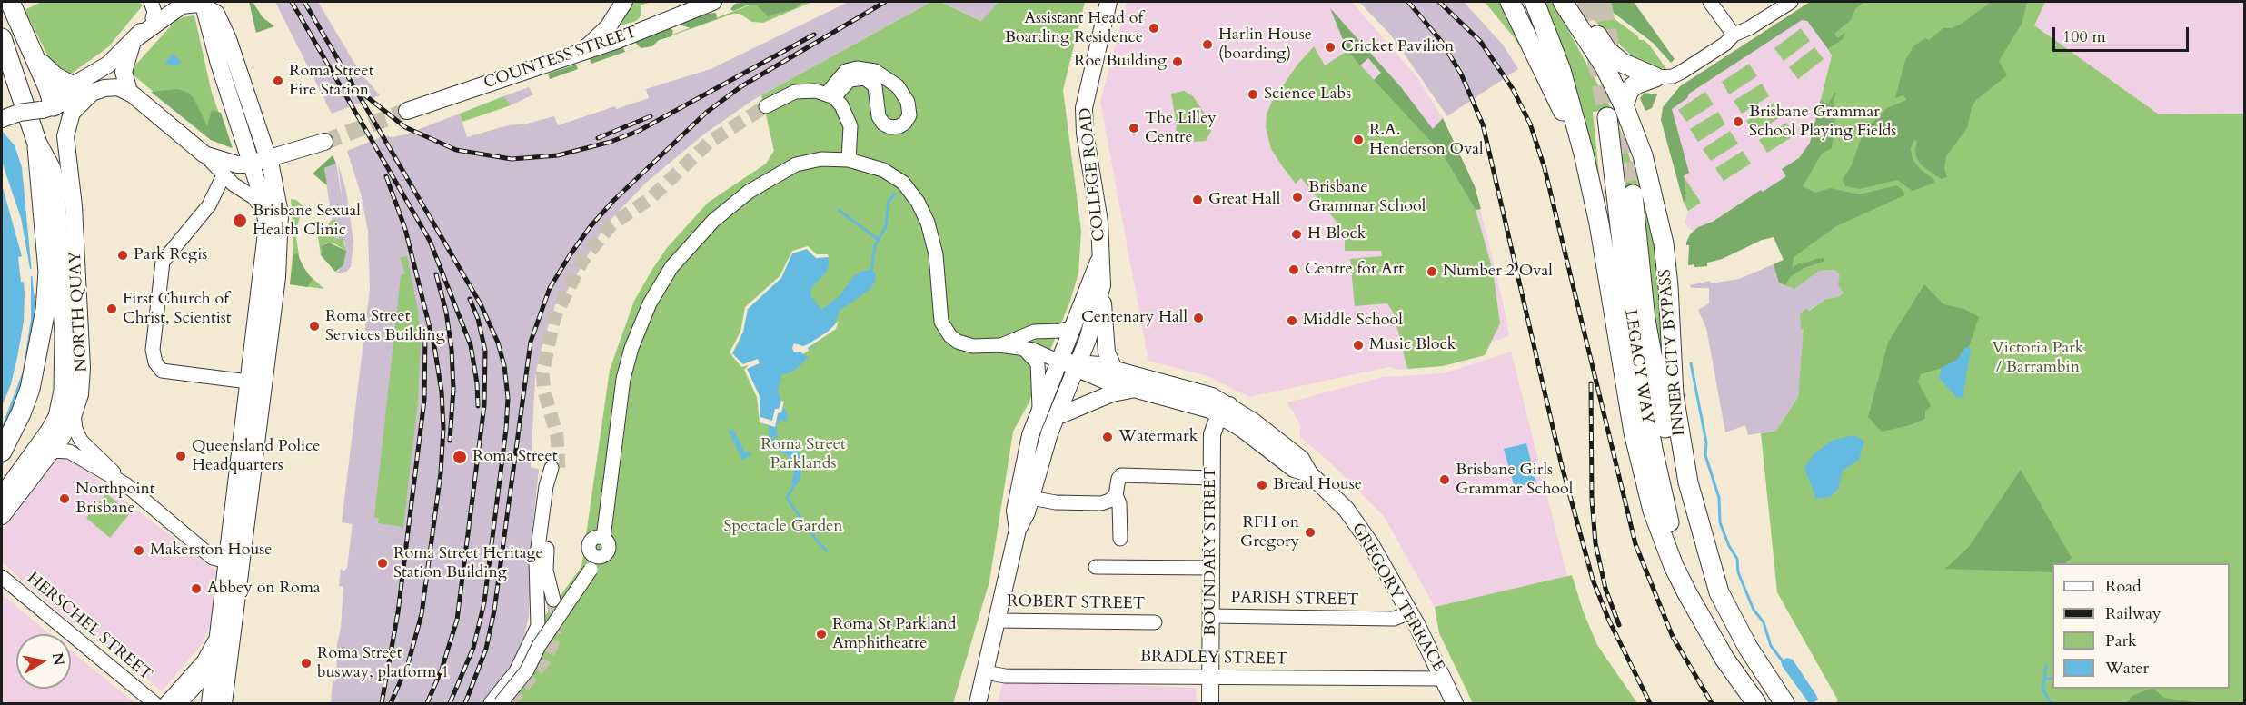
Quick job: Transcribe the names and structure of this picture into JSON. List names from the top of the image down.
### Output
{
  "streets": {
    "highway": ["NORTH QUAY", "INNER CITY BYPASS", "LEGACY WAY"],
    "main road": [
      "COUNTESS STREET",
      "COLLEGE ROAD",
      "BOUNDARY STREET",
      "GREGORY TERRACE"
    ],
    "street": [
      "PARISH STREET",
      "ROBERT STREET",
      "HERSCHEL STREET",
      "BRADLEY STREET"
    ]
  },
  "crossings": [
    ["COLLEGE ROAD", "GREGORY TERRACE"],
    ["INNER CITY BYPASS", "LEGACY WAY"],
    ["BOUNDARY STREET", "GREGORY TERRACE"],
    ["BOUNDARY STREET", "PARISH STREET"],
    ["BOUNDARY STREET", "BRADLEY STREET"],
    ["GREGORY TERRACE", "PARISH STREET"],
    ["GREGORY TERRACE", "BRADLEY STREET"]
  ],
  "parks": ["Victoria Park / Barrambin", "Roma Street Parklands", "Spectacle Garden"],
  "places": [
    "Assistant Head of Boarding Residence",
    "Harlin House (boarding)",
    "Cricket Pavilion",
    "Roe Building",
    "Roma Street Fire Station",
    "Science Labs",
    "Brisbane Grammar School Playing Fields",
    "The Lilley Centre",
    "R.A. Henderson Oval",
    "Brisbane Grammar School",
    "Great Hall",
    "Brisbane Sexual Health Clinic",
    "H Block",
    "Park Regis",
    "Centre for Art",
    "Number 2 Oval",
    "First Church of Christ, Scientist",
    "Centenary Hall",
    "Middle School",
    "Roma Street Services Building",
    "Music Block",
    "Watermark",
    "Queensland Police Headquarters",
    "Roma Street",
    "Brisbane Girls Grammar School",
    "Bread House",
    "Northpoint Brisbane",
    "RFH on Gregory",
    "Makerston House",
    "Roma Street Heritage Station Building",
    "Abbey on Roma",
    "Roma St Parkland Amphitheatre",
    "Roma Street busway, platform 1"
  ],
  "legend": [
    "Road",
    "Railway",
    "Park",
    "Water"
  ],
  "scale_bar": "100 m",
  "north": "right"
}
